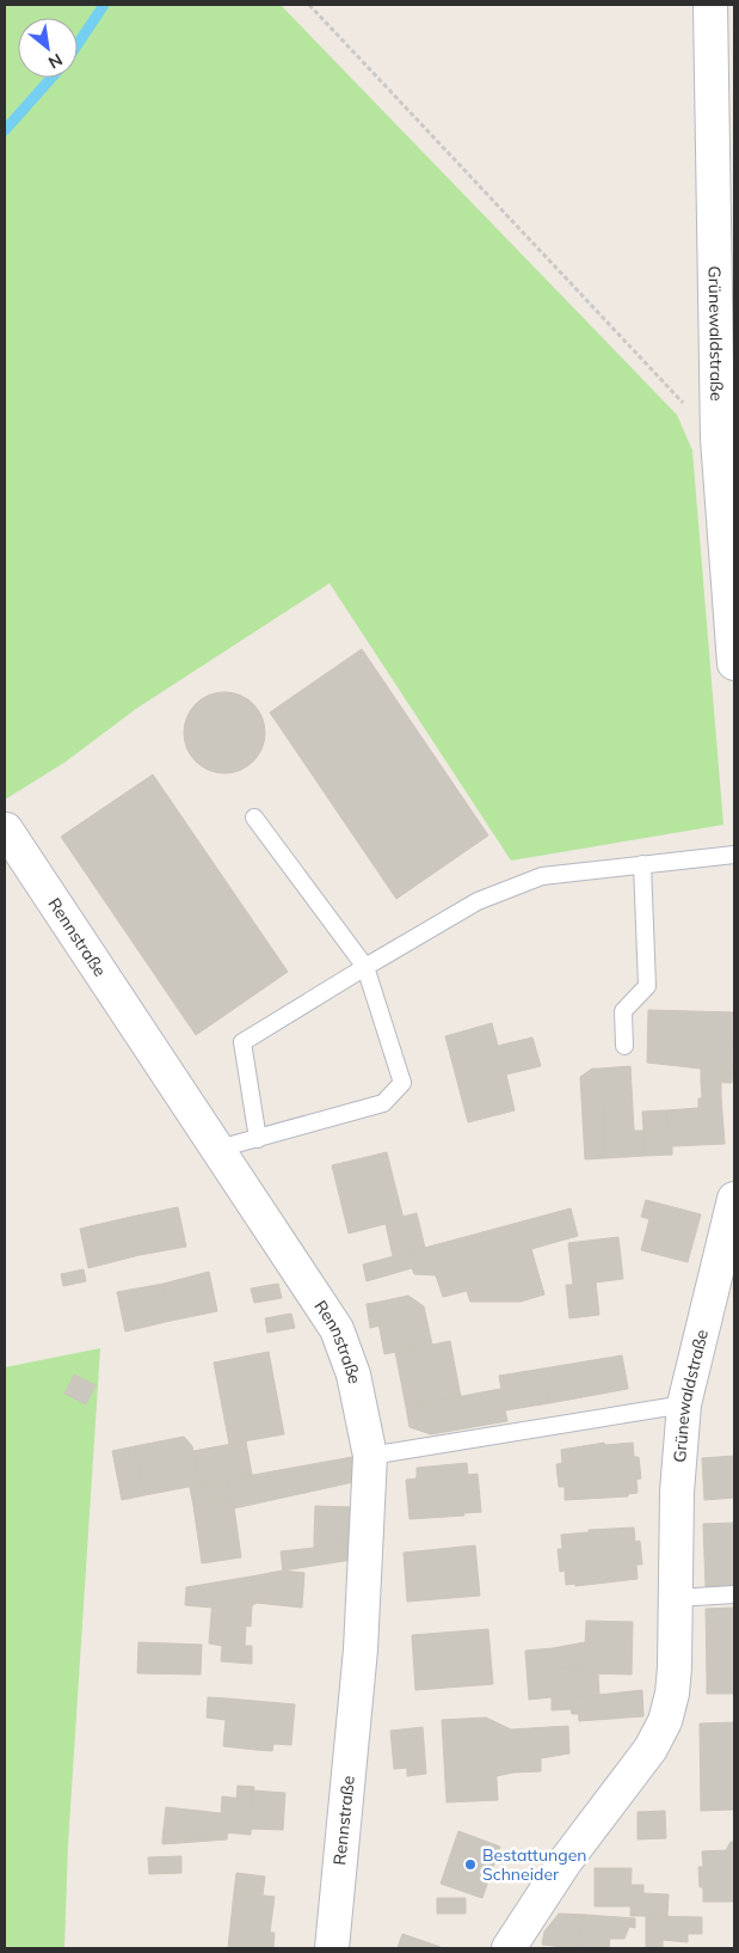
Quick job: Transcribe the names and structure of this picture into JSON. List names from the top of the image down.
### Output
{
  "streets": {
    "street": ["Grünewaldstraße", "Rennstraße"]
  },
  "places": ["Bestattungen Schneider"],
  "north": "bottom right"
}
